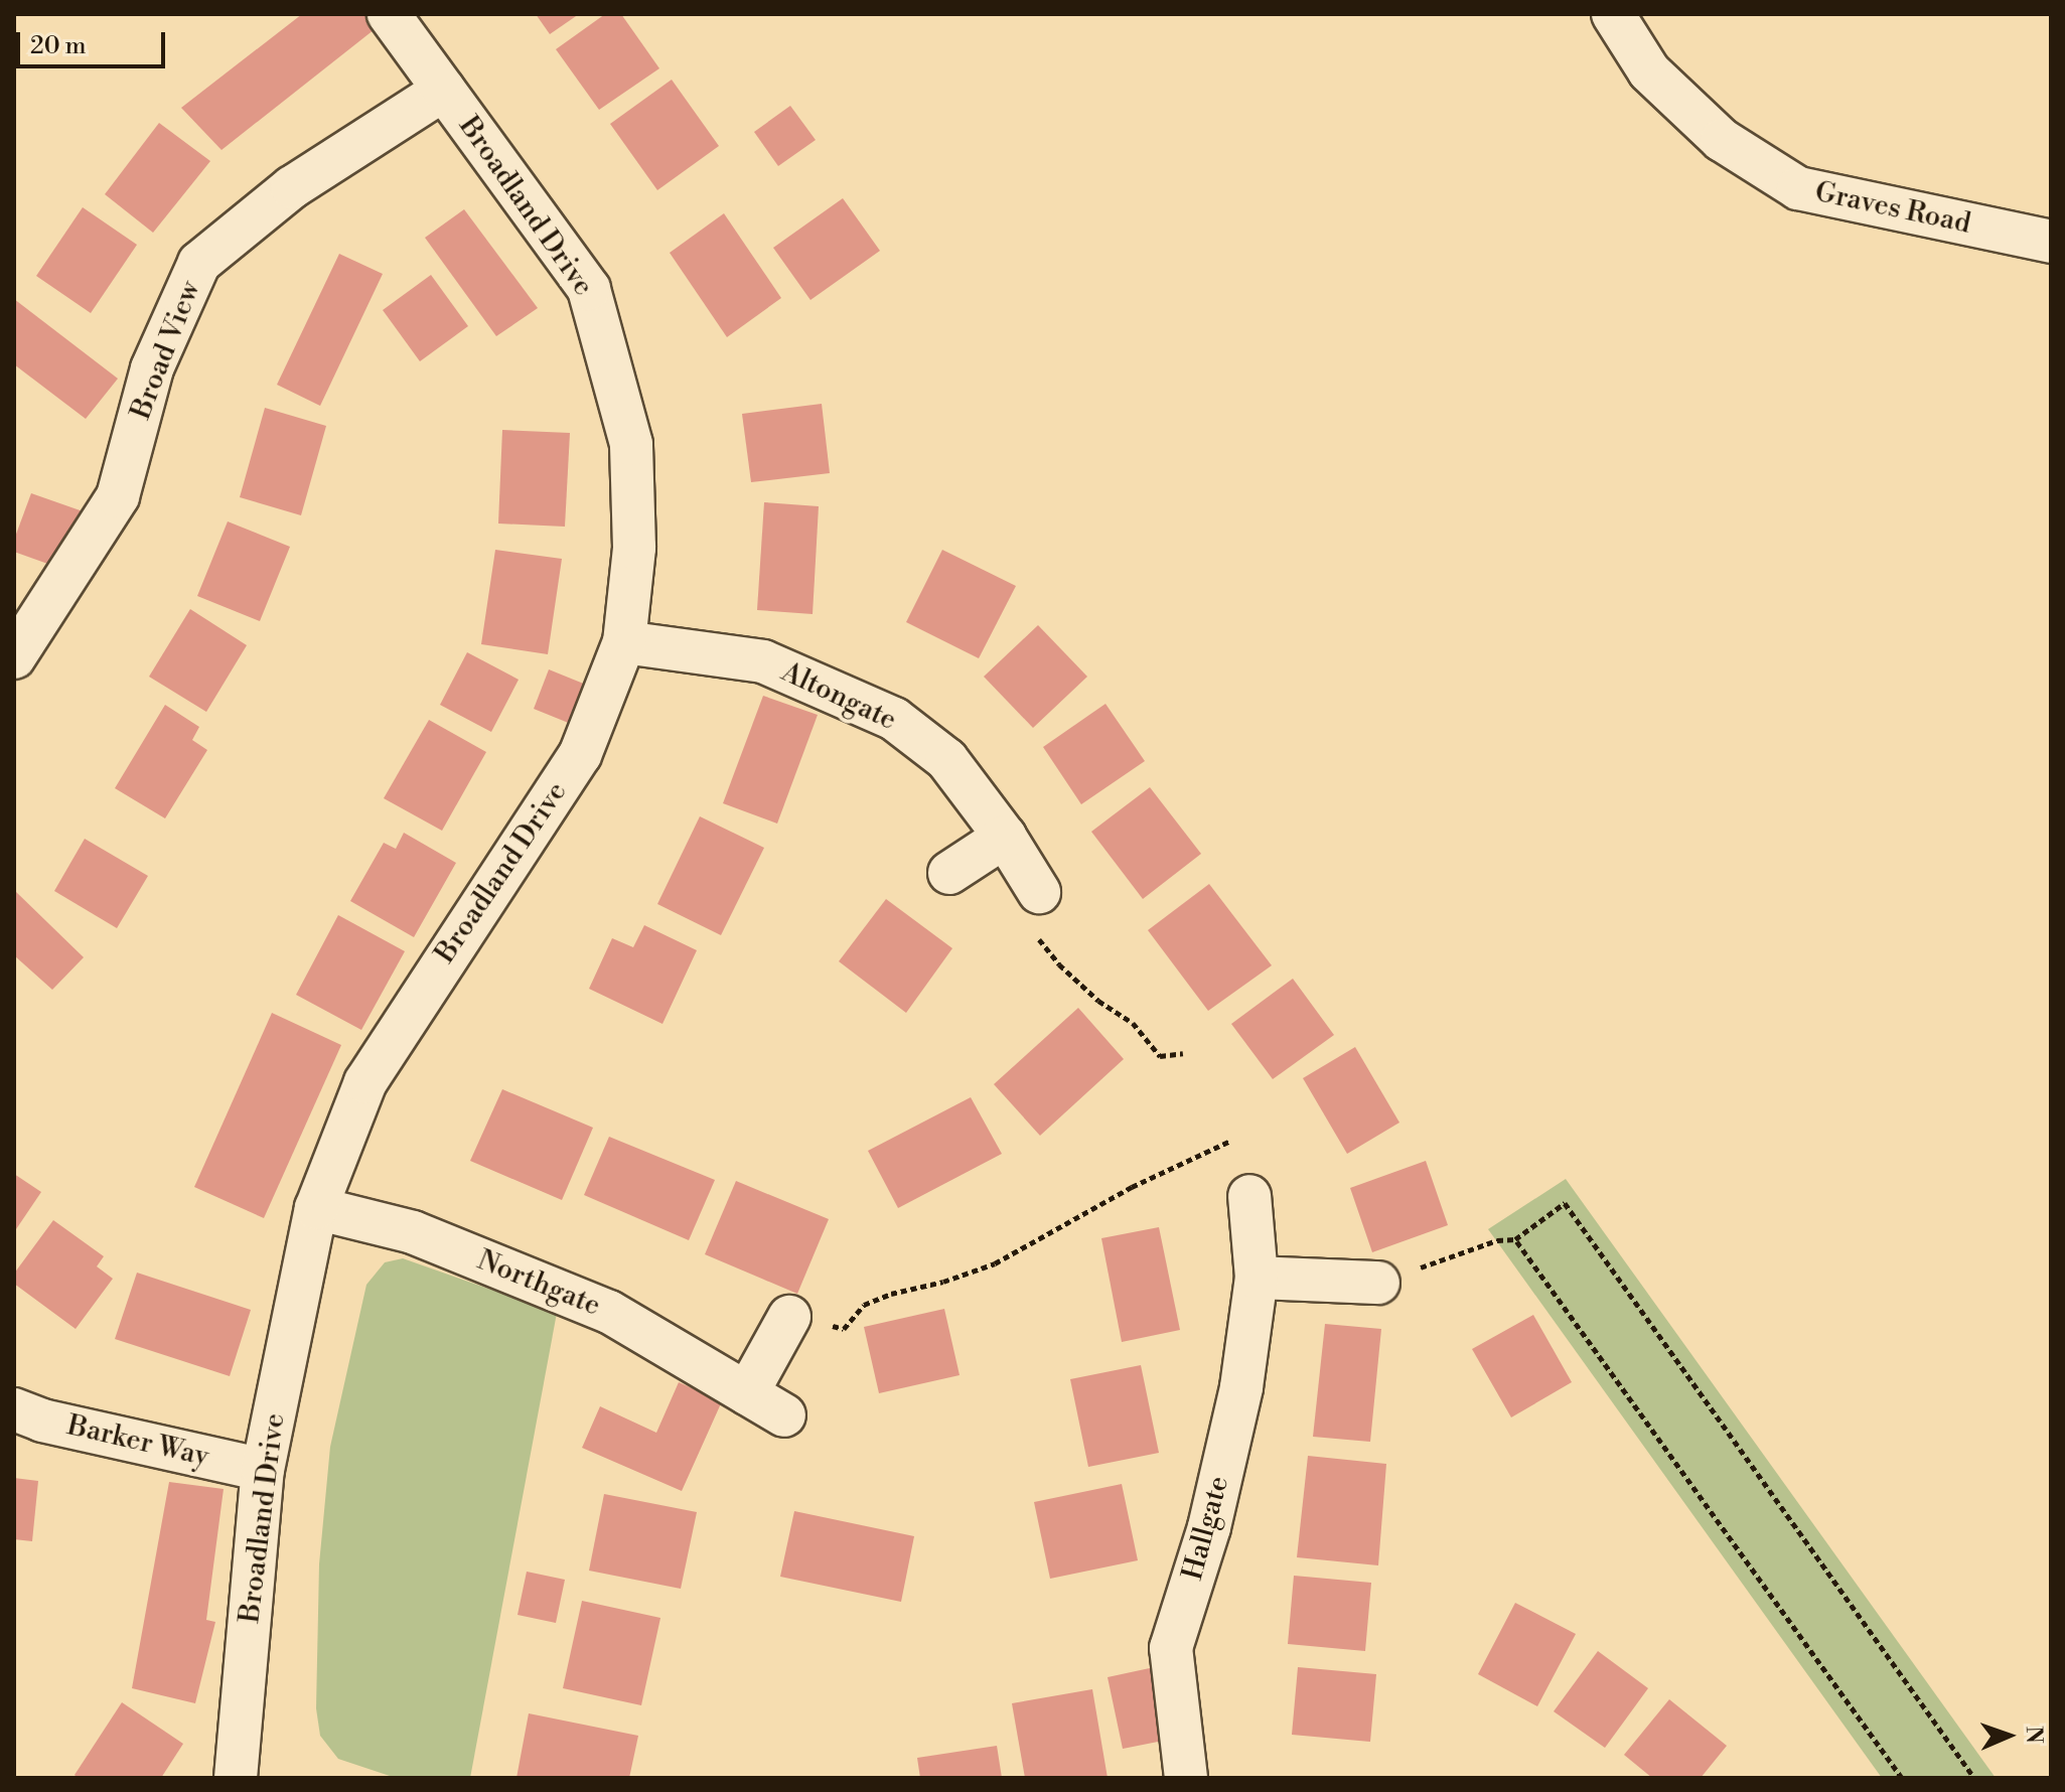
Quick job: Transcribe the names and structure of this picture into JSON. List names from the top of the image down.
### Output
{
  "streets": {
    "street": [
      "Broadland Drive",
      "Graves Road",
      "Broad View",
      "Altongate",
      "Northgate",
      "Barker Way",
      "Hallgate"
    ]
  },
  "crossings": [
    ["Broadland Drive", "Broad View"],
    ["Broadland Drive", "Altongate"],
    ["Broadland Drive", "Northgate"],
    ["Broadland Drive", "Barker Way"]
  ],
  "scale_bar": "20 m",
  "north": "right"
}
